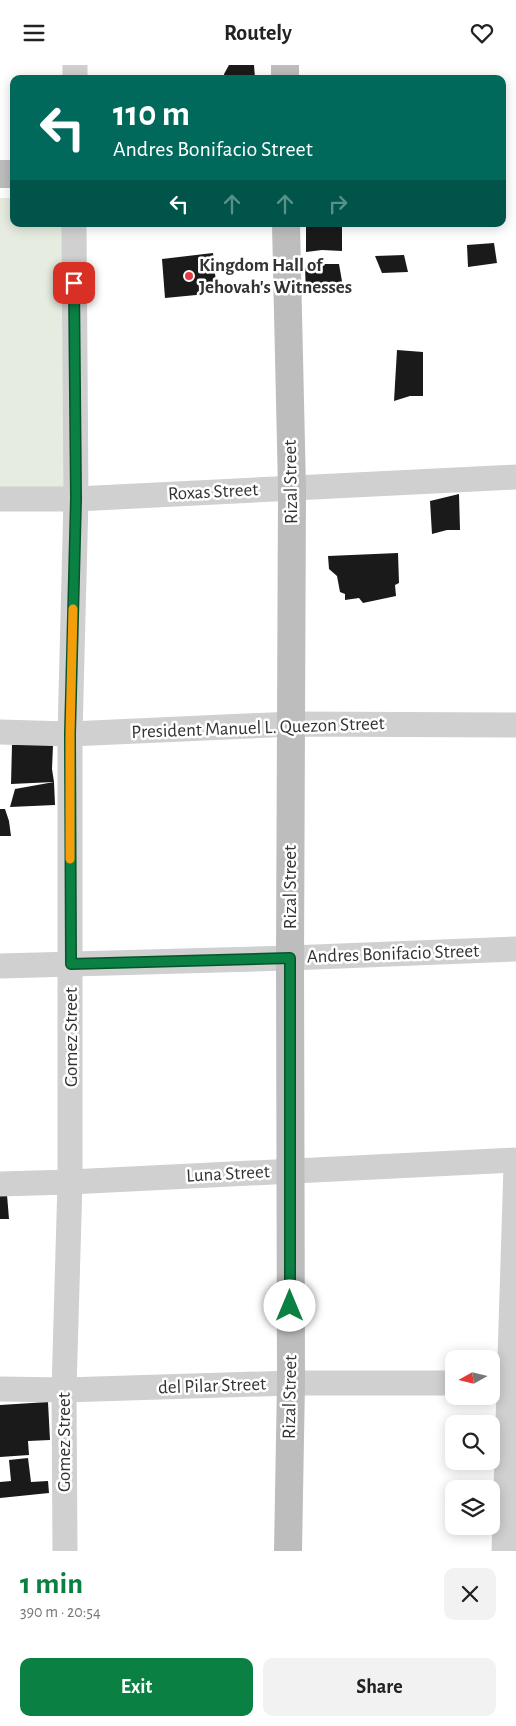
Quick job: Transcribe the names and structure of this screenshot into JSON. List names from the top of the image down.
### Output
{
  "streets": {
    "main road": ["Rizal Street"],
    "street": [
      "Roxas Street",
      "President Manuel L. Quezon Street",
      "Andres Bonifacio Street",
      "Gomez Street",
      "Luna Street",
      "del Pilar Street"
    ]
  },
  "crossings": [
    ["Rizal Street", "Roxas Street"],
    ["Rizal Street", "President Manuel L. Quezon Street"],
    ["Rizal Street", "Andres Bonifacio Street"],
    ["Rizal Street", "Luna Street"],
    ["Rizal Street", "del Pilar Street"],
    ["Roxas Street", "Gomez Street"],
    ["President Manuel L. Quezon Street", "Gomez Street"],
    ["Andres Bonifacio Street", "Gomez Street"],
    ["Gomez Street", "Luna Street"],
    ["Gomez Street", "del Pilar Street"]
  ],
  "places": ["Kingdom Hall of Jehovah's Witnesses"],
  "north": "left",
  "page": {
    "header": "Routely",
    "turn": ["110 m", "Andres Bonifacio Street"],
    "heading": ["1 min", "390 m · 20:54"],
    "buttons": ["Exit", "Share"]
  }
}
